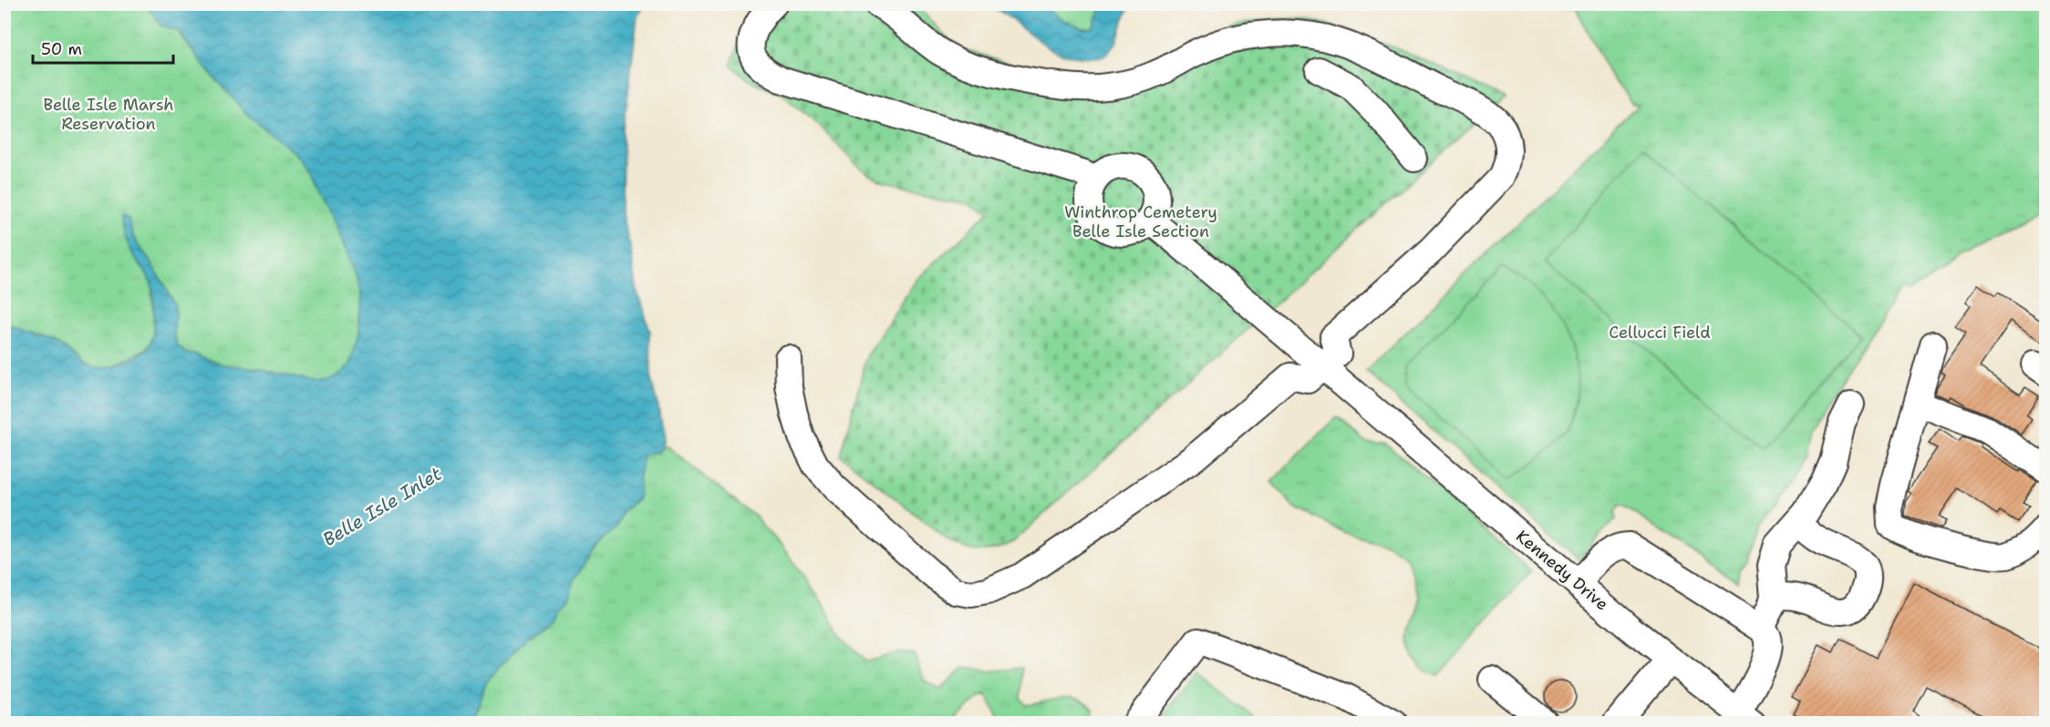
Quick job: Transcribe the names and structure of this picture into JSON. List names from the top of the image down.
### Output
{
  "streets": {
    "street": ["Kennedy Drive"]
  },
  "water": ["Belle Isle Inlet"],
  "parks": ["Belle Isle Marsh Reservation", "Winthrop Cemetery Belle Isle Section", "Cellucci Field"],
  "scale_bar": "50 m"
}
